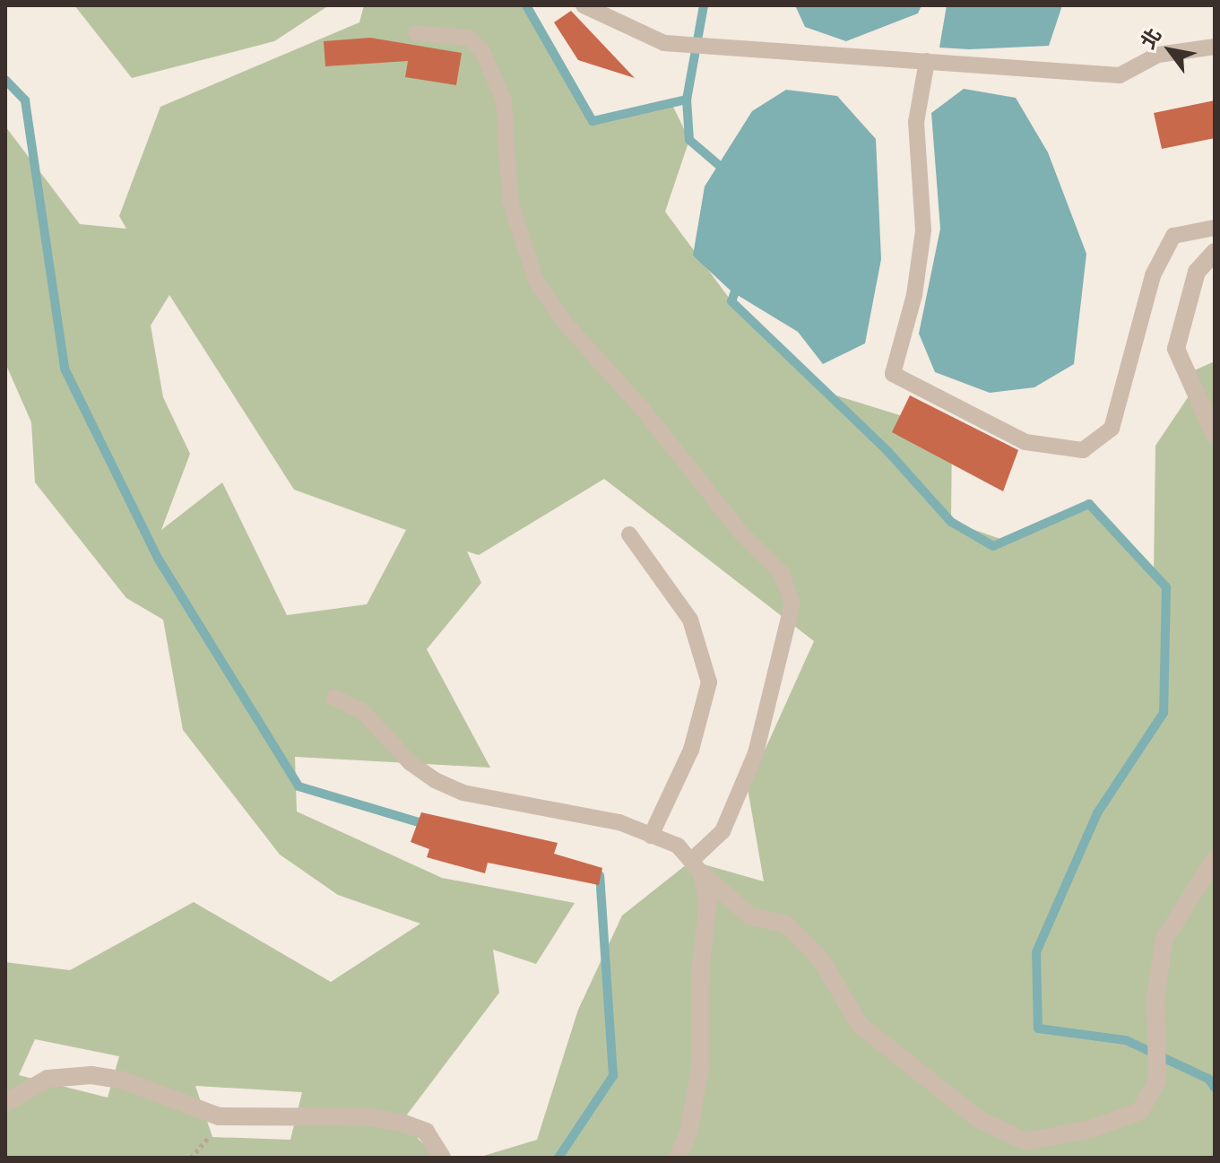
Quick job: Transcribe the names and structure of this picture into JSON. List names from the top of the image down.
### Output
{
  "north": "top left"
}
